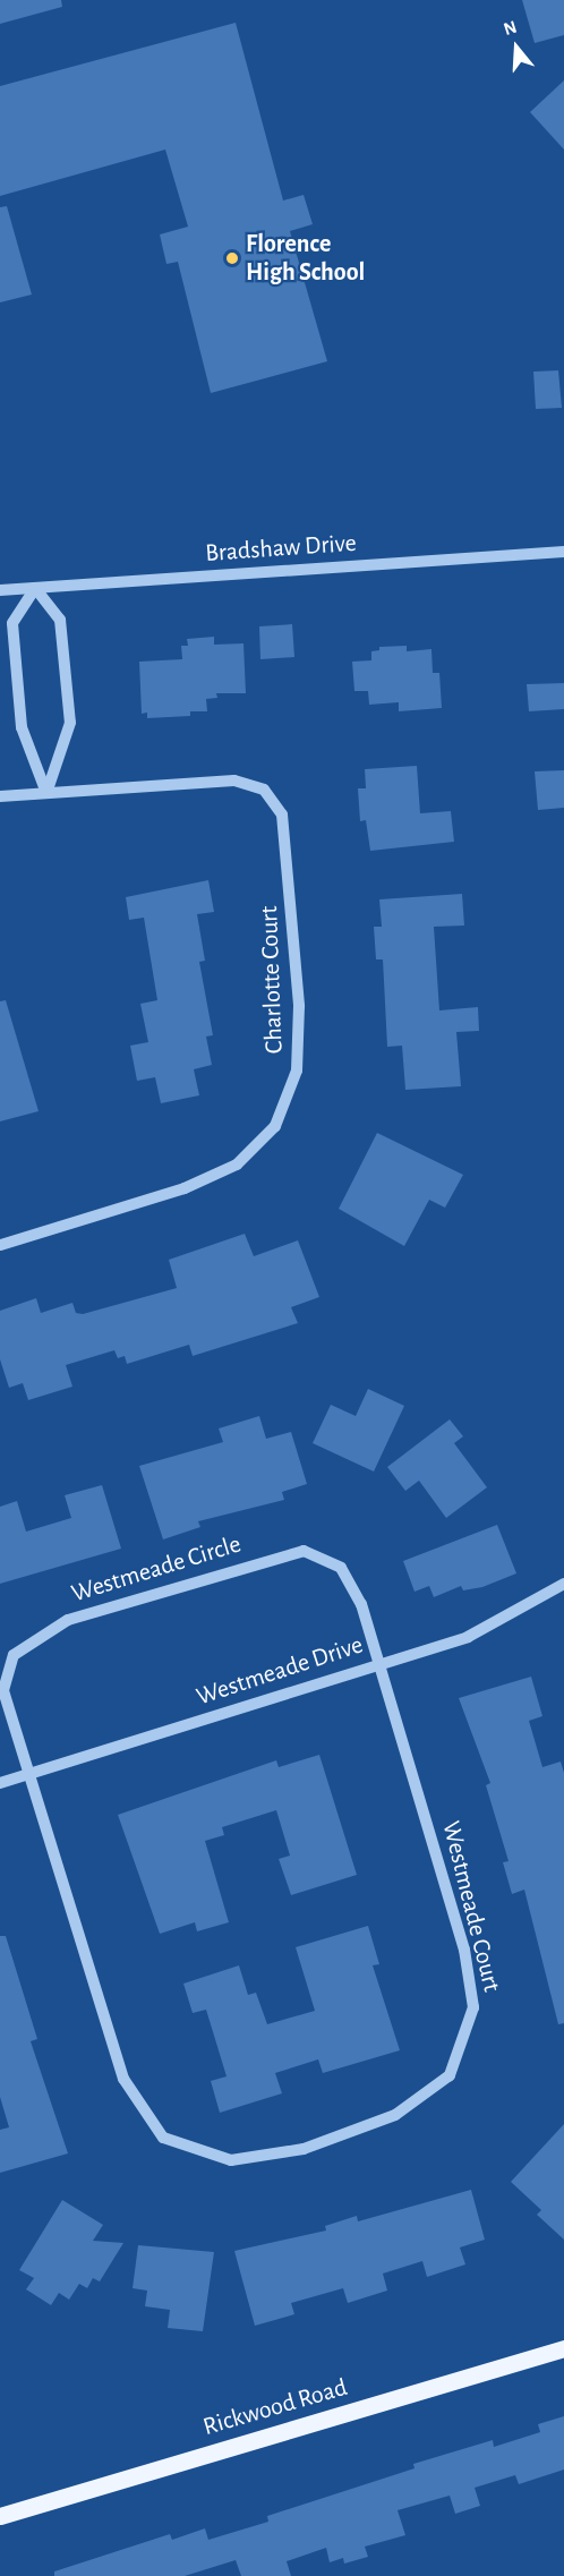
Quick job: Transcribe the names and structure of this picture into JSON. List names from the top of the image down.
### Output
{
  "streets": {
    "main road": ["Rickwood Road"],
    "street": [
      "Bradshaw Drive",
      "Charlotte Court",
      "Westmeade Circle",
      "Westmeade Drive",
      "Westmeade Court"
    ]
  },
  "crossings": [
    ["Westmeade Circle", "Westmeade Drive"],
    ["Westmeade Circle", "Westmeade Court"],
    ["Westmeade Drive", "Westmeade Court"]
  ],
  "places": ["Florence High School"],
  "north": "top"
}
